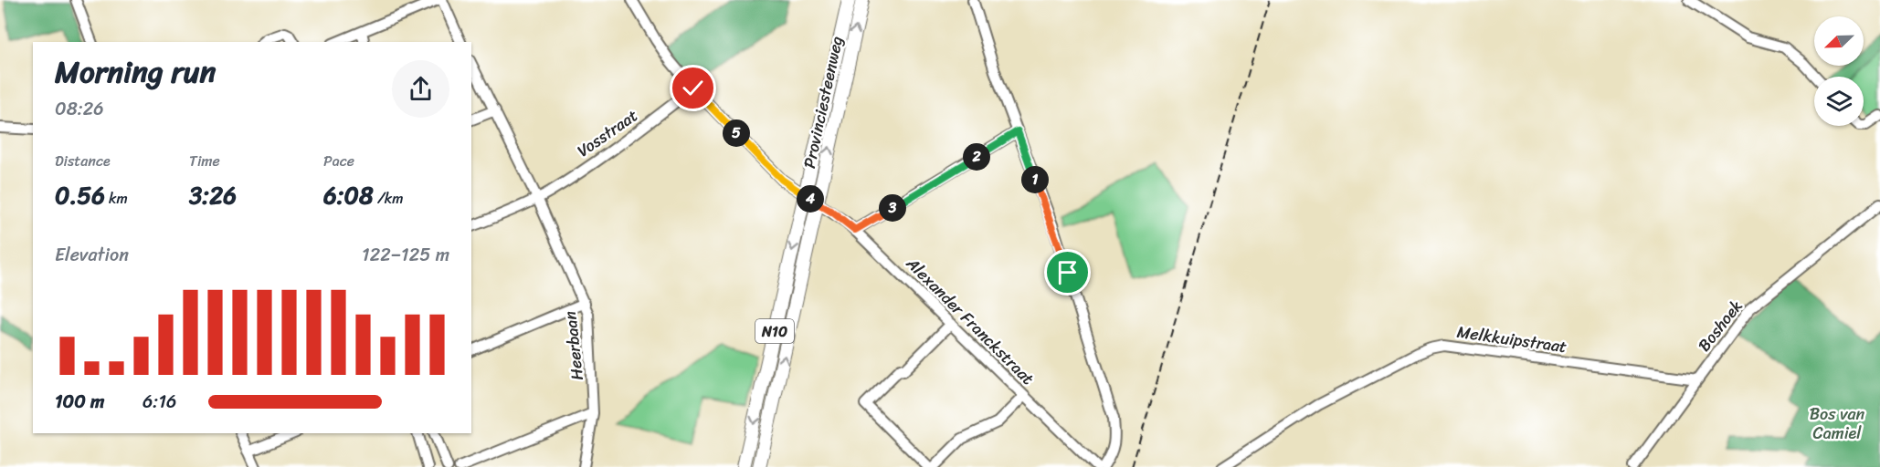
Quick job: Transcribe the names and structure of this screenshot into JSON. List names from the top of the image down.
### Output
{
  "streets": {
    "main road": ["Provinciesteenweg", "N10"],
    "street": [
      "Vosstraat",
      "Alexander Franckstraat",
      "Boshoek",
      "Melkkuipstraat",
      "Heerbaan"
    ]
  },
  "crossings": [
    ["Provinciesteenweg", "Alexander Franckstraat"],
    ["Vosstraat", "Alexander Franckstraat"],
    ["Vosstraat", "Heerbaan"],
    ["Boshoek", "Melkkuipstraat"]
  ],
  "parks": ["Bos van Camiel"],
  "north": "bottom left",
  "page": {
    "heading": ["Morning run", "08:26"],
    "pins": [
      "5",
      "2",
      "1",
      "4",
      "3"
    ],
    "stats": [
      ["Distance", "0.56 km"],
      ["Time", "3:26"],
      ["Pace", "6:08 /km"]
    ],
    "chart": ["Elevation", "122–125 m"],
    "list": [
      {
        "name": "100 m",
        "note": "6:16"
      }
    ]
  }
}
